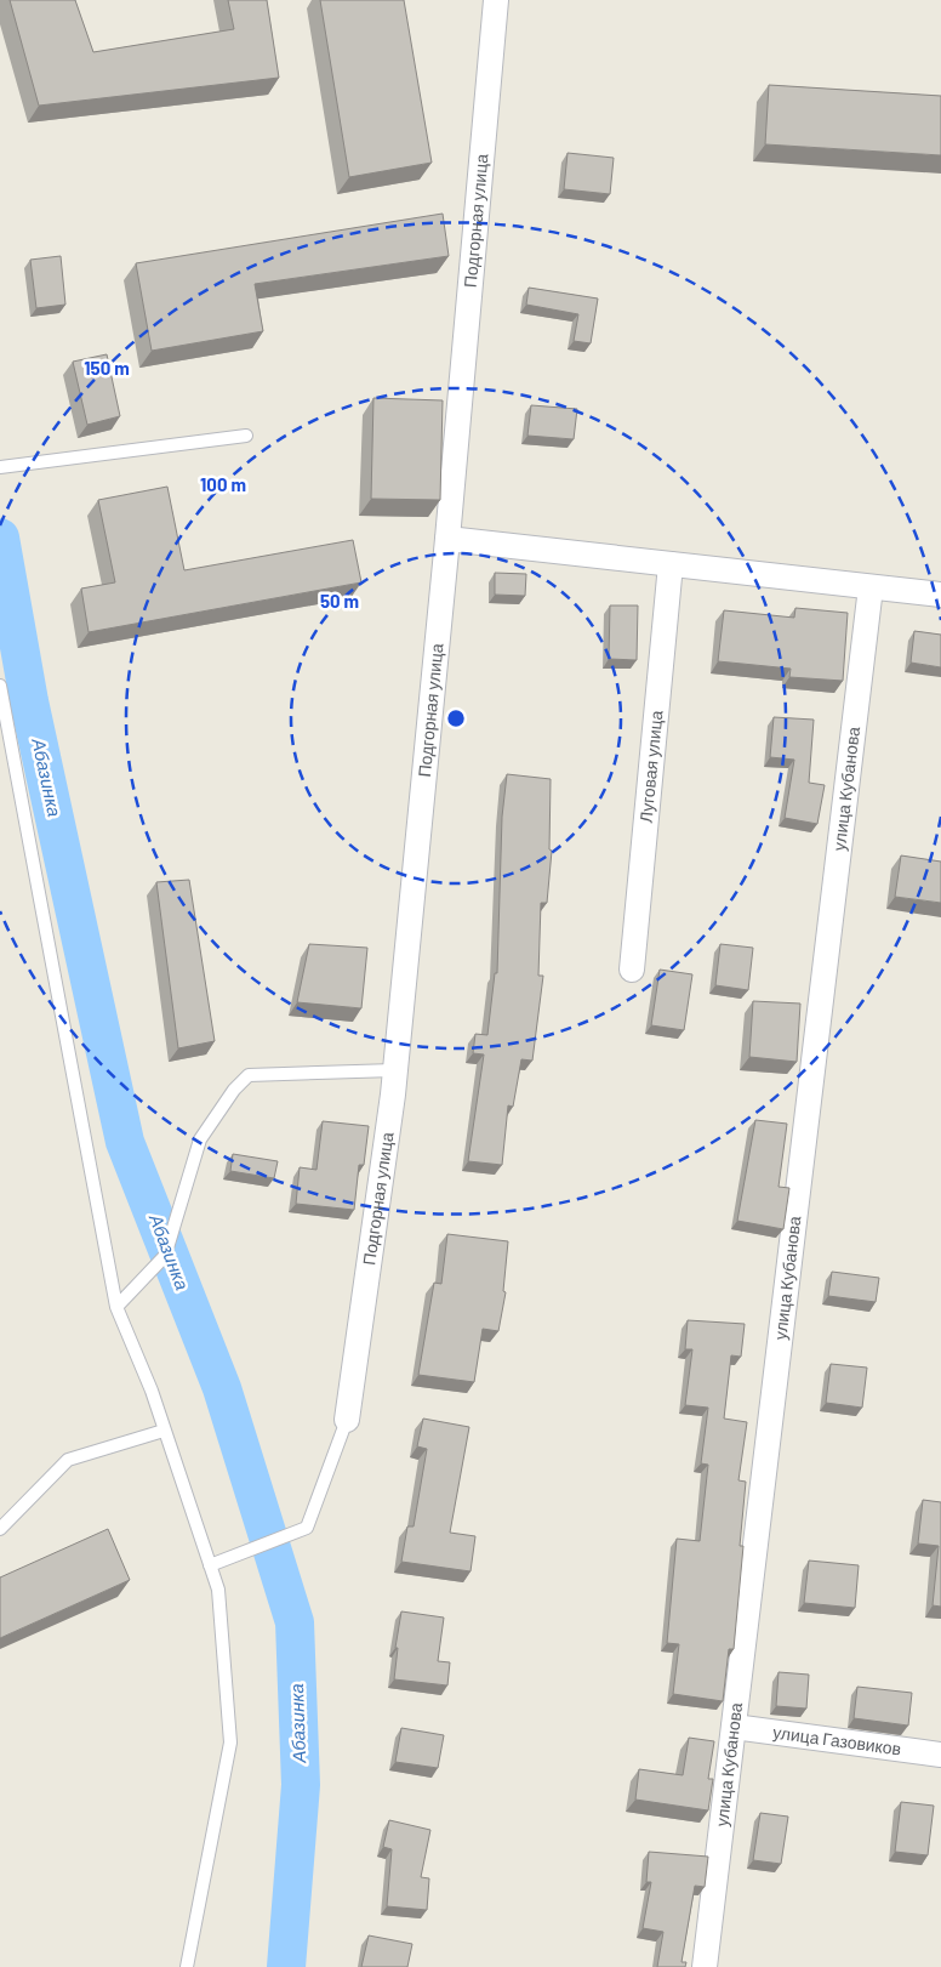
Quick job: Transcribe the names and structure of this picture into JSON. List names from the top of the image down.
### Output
{
  "streets": {
    "street": [
      "Подгорная улица",
      "Луговая улица",
      "улица Кубанова",
      "улица Газовиков"
    ]
  },
  "crossings": [
    ["улица Кубанова", "улица Газовиков"]
  ],
  "water": ["Абазинка"],
  "rings": ["150 m", "100 m", "50 m"]
}
